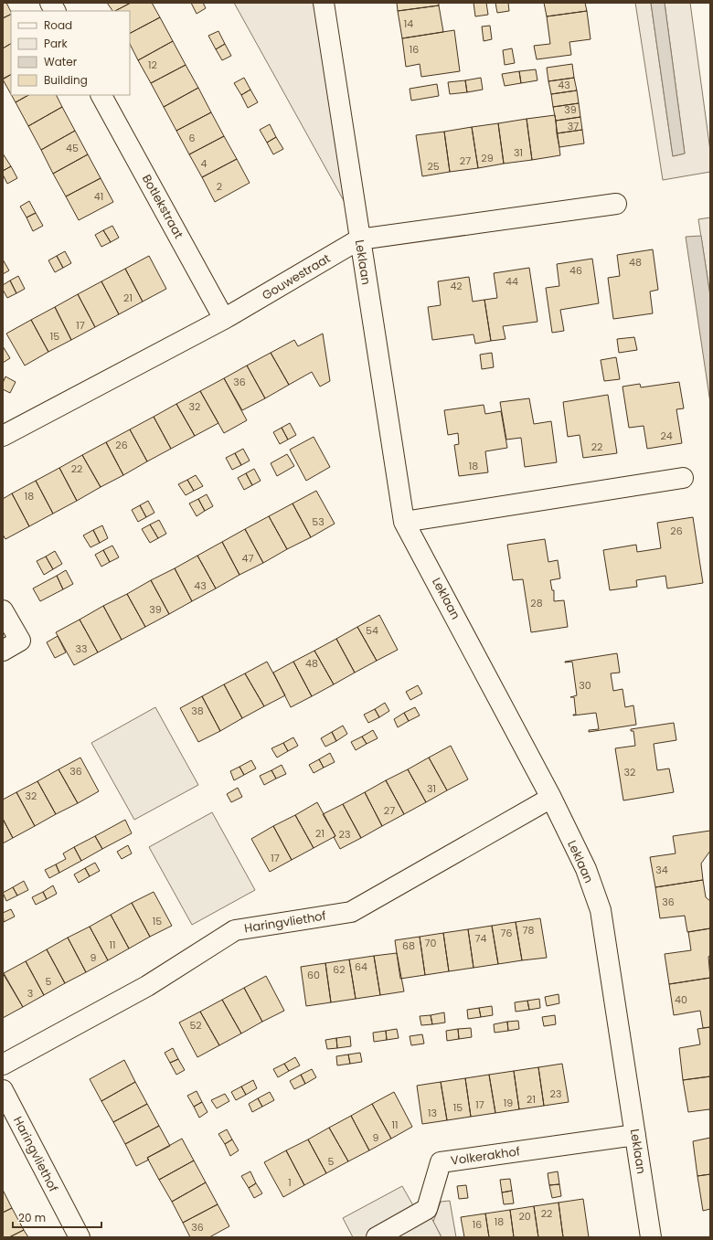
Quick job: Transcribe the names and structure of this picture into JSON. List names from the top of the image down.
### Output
{
  "streets": {
    "street": [
      "Botlekstraat",
      "Leklaan",
      "Gouwestraat",
      "Haringvliethof",
      "Volkerakhof"
    ]
  },
  "crossings": [
    ["Botlekstraat", "Gouwestraat"],
    ["Leklaan", "Gouwestraat"],
    ["Leklaan", "Haringvliethof"],
    ["Leklaan", "Volkerakhof"]
  ],
  "house_numbers": [
    "14",
    "16",
    "12",
    "43",
    "39",
    "37",
    "6",
    "45",
    "31",
    "29",
    "27",
    "4",
    "25",
    "2",
    "41",
    "48",
    "46",
    "44",
    "42",
    "21",
    "17",
    "15",
    "36",
    "32",
    "24",
    "26",
    "22",
    "18",
    "22",
    "18",
    "53",
    "26",
    "47",
    "43",
    "28",
    "39",
    "54",
    "33",
    "48",
    "30",
    "38",
    "36",
    "32",
    "31",
    "32",
    "27",
    "21",
    "23",
    "17",
    "34",
    "36",
    "15",
    "78",
    "76",
    "74",
    "70",
    "11",
    "68",
    "9",
    "64",
    "62",
    "60",
    "5",
    "3",
    "40",
    "52",
    "23",
    "21",
    "19",
    "17",
    "15",
    "13",
    "11",
    "9",
    "5",
    "1",
    "22",
    "20",
    "18",
    "16",
    "36"
  ],
  "legend": [
    "Road",
    "Park",
    "Water",
    "Building"
  ],
  "scale_bar": "20 m"
}
